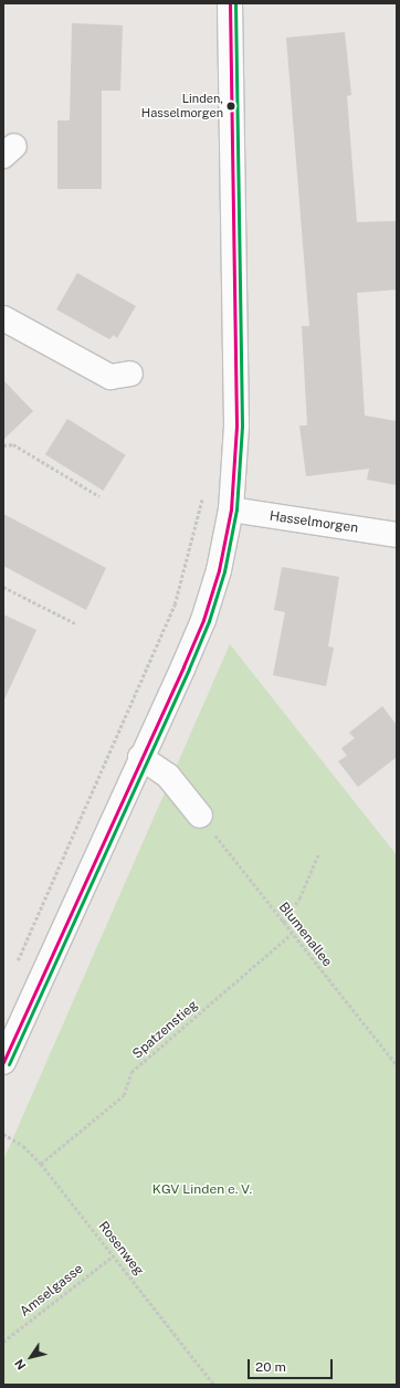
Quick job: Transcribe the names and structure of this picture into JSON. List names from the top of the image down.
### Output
{
  "streets": {
    "street": ["Hasselmorgen"],
    "path": [
      "Blumenallee",
      "Spatzenstieg",
      "Rosenweg",
      "Amselgasse"
    ]
  },
  "crossings": [
    ["Blumenallee", "Spatzenstieg"],
    ["Spatzenstieg", "Rosenweg"],
    ["Rosenweg", "Amselgasse"]
  ],
  "parks": ["KGV Linden e. V."],
  "places": ["Linden, Hasselmorgen"],
  "scale_bar": "20 m",
  "north": "bottom left"
}
